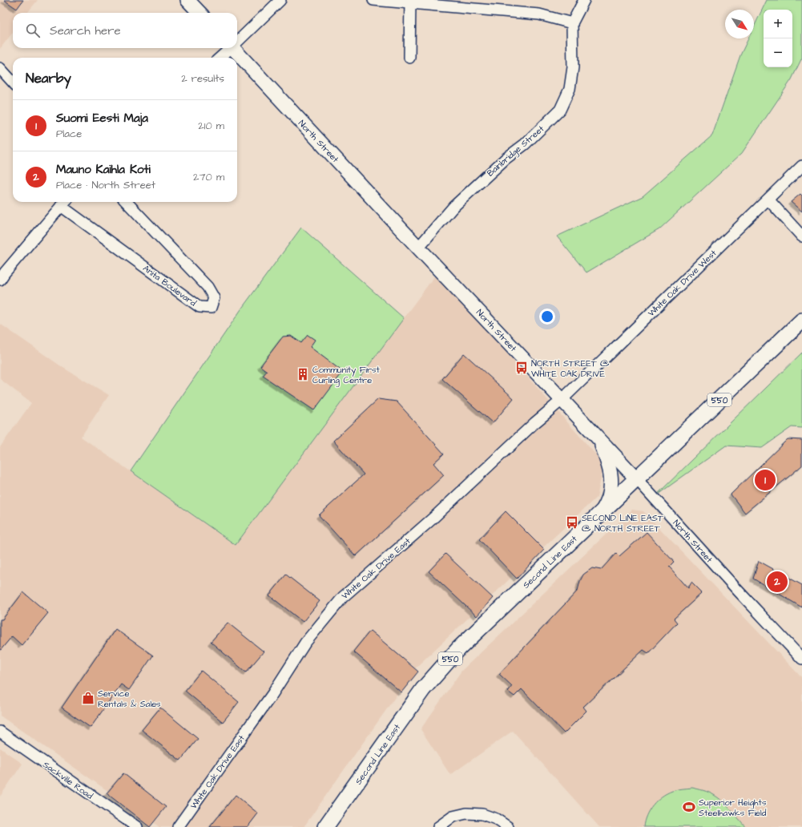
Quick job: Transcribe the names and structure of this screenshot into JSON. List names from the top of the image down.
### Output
{
  "streets": {
    "highway": ["550", "Second Line East"],
    "main road": ["North Street"],
    "street": [
      "Bainbridge Street",
      "White Oak Drive West",
      "Anita Boulevard",
      "White Oak Drive East",
      "Sackville Road"
    ]
  },
  "crossings": [
    ["North Street", "Bainbridge Street"],
    ["North Street", "White Oak Drive West"],
    ["North Street", "Second Line East"],
    ["North Street", "White Oak Drive East"],
    ["White Oak Drive West", "White Oak Drive East"]
  ],
  "places": {
    "bus stop": ["NORTH STREET @ WHITE OAK DRIVE", "SECOND LINE EAST @ NORTH STREET"],
    "building": ["Community First Curling Centre"],
    "shop": ["Service Rentals & Sales"],
    "sports": ["Superior Heights Steelhawks Field"]
  },
  "north": "bottom right",
  "page": {
    "map_buttons": ["+", "−"],
    "search": "Search here",
    "heading": ["Nearby", "2 results"],
    "list": [
      {
        "mark": "1",
        "name": "Suomi Eesti Maja",
        "note": "Place",
        "value": "210 m"
      },
      {
        "mark": "2",
        "name": "Mauno Kaihla Koti",
        "note": "Place · North Street",
        "value": "270 m"
      }
    ],
    "pins": ["1", "2"]
  }
}
